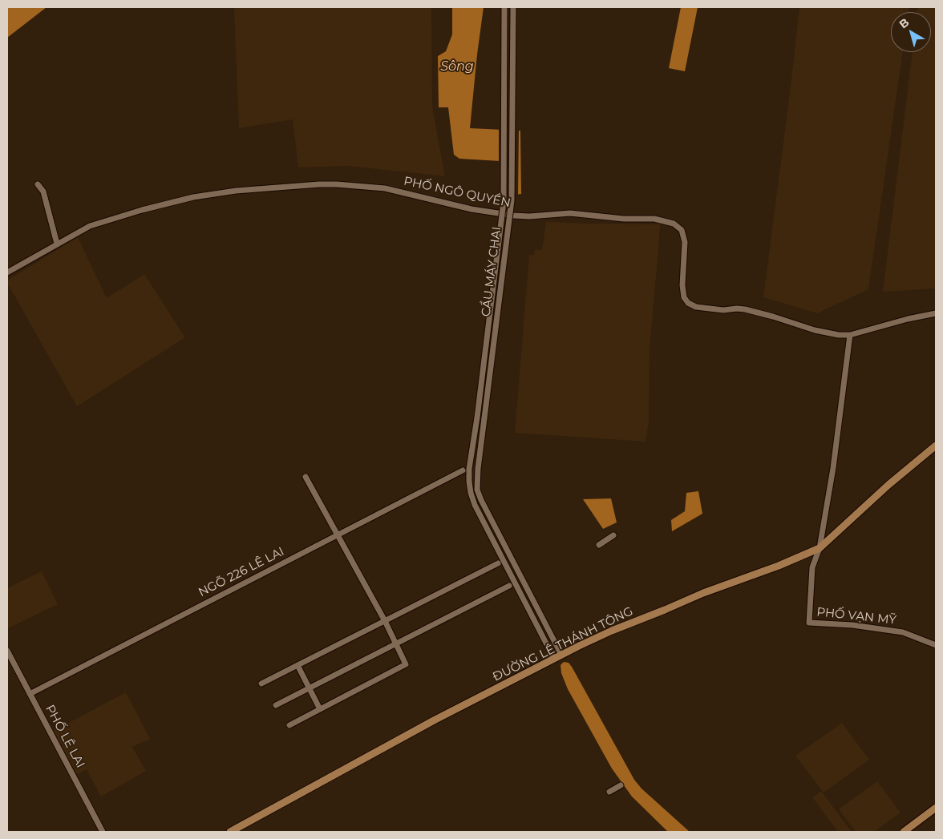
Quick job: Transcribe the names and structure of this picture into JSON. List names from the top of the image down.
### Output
{
  "streets": {
    "main road": ["ĐƯỜNG LÊ THÁNH TÔNG"],
    "street": [
      "PHỐ NGÔ QUYỀN",
      "CẦU MÁY CHAI",
      "NGÕ 226 LÊ LAI",
      "PHỐ VẠN MỸ",
      "PHỐ LÊ LAI"
    ]
  },
  "crossings": [
    ["PHỐ NGÔ QUYỀN", "PHỐ VẠN MỸ"],
    ["CẦU MÁY CHAI", "ĐƯỜNG LÊ THÁNH TÔNG"],
    ["NGÕ 226 LÊ LAI", "PHỐ LÊ LAI"],
    ["PHỐ VẠN MỸ", "ĐƯỜNG LÊ THÁNH TÔNG"]
  ],
  "water": ["Sông"],
  "north": "top left"
}
